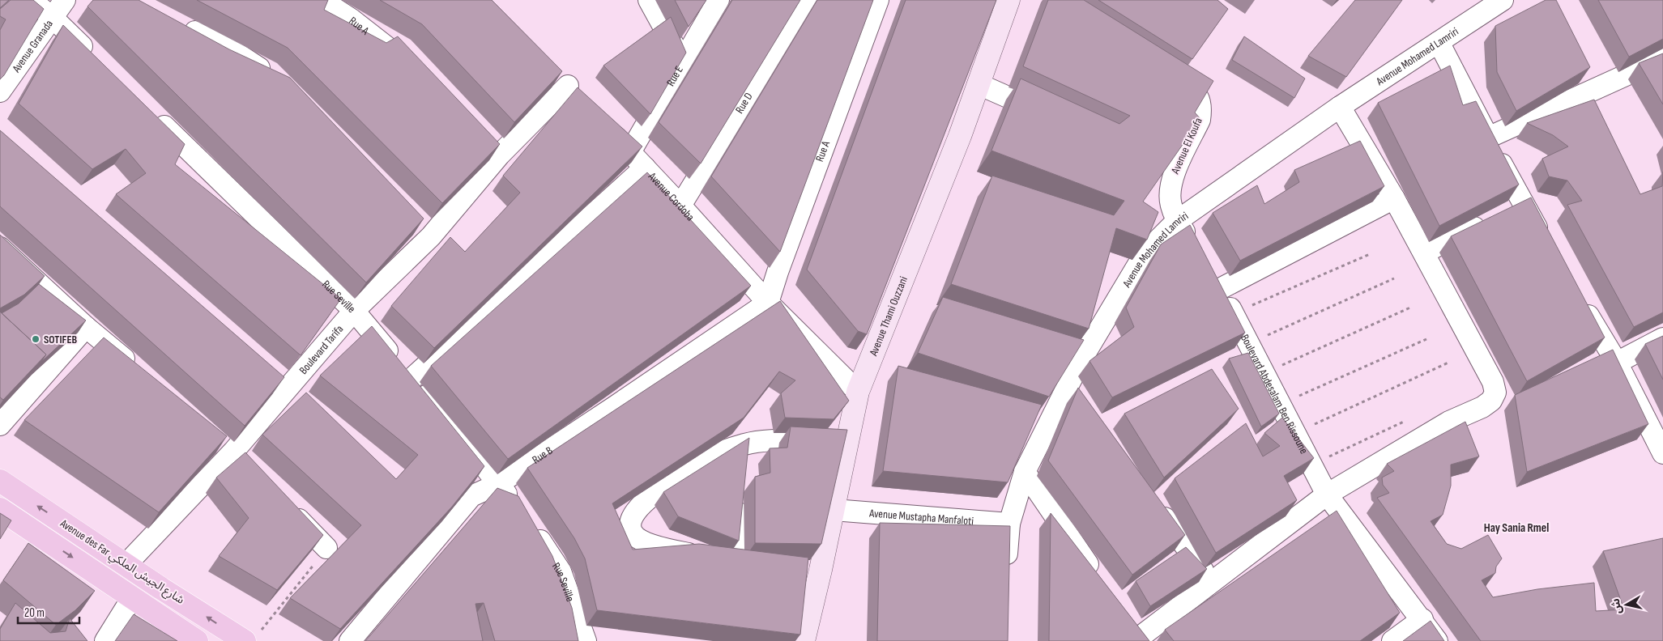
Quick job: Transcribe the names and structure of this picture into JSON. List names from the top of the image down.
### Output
{
  "streets": {
    "main road": ["Avenue des Far شارع الجيش الملكي"],
    "street": [
      "Rue A",
      "Avenue Granada",
      "Avenue Mohamed Lamriri",
      "Rue E",
      "Rue D",
      "Avenue El Koufa",
      "Avenue Cordoba",
      "Rue Seville",
      "Avenue Thami Ouzzani",
      "Boulevard Tarifa",
      "Boulevard Abdesalam Ben Rissoune",
      "Rue B",
      "Avenue Mustapha Manfaloti"
    ]
  },
  "crossings": [
    ["Rue A", "Avenue Cordoba"],
    ["Rue A", "Rue B"],
    ["Avenue Mohamed Lamriri", "Avenue El Koufa"],
    ["Avenue Mohamed Lamriri", "Avenue Mustapha Manfaloti"],
    ["Rue E", "Avenue Cordoba"],
    ["Rue D", "Avenue Cordoba"],
    ["Avenue Cordoba", "Avenue Thami Ouzzani"],
    ["Avenue Cordoba", "Rue B"],
    ["Rue Seville", "Boulevard Tarifa"],
    ["Rue Seville", "Rue B"],
    ["Avenue Thami Ouzzani", "Avenue Mustapha Manfaloti"],
    ["Boulevard Tarifa", "Avenue des Far شارع الجيش الملكي"]
  ],
  "districts": ["Hay Sania Rmel"],
  "places": ["SOTIFEB"],
  "scale_bar": "20 m",
  "north": "left"
}
